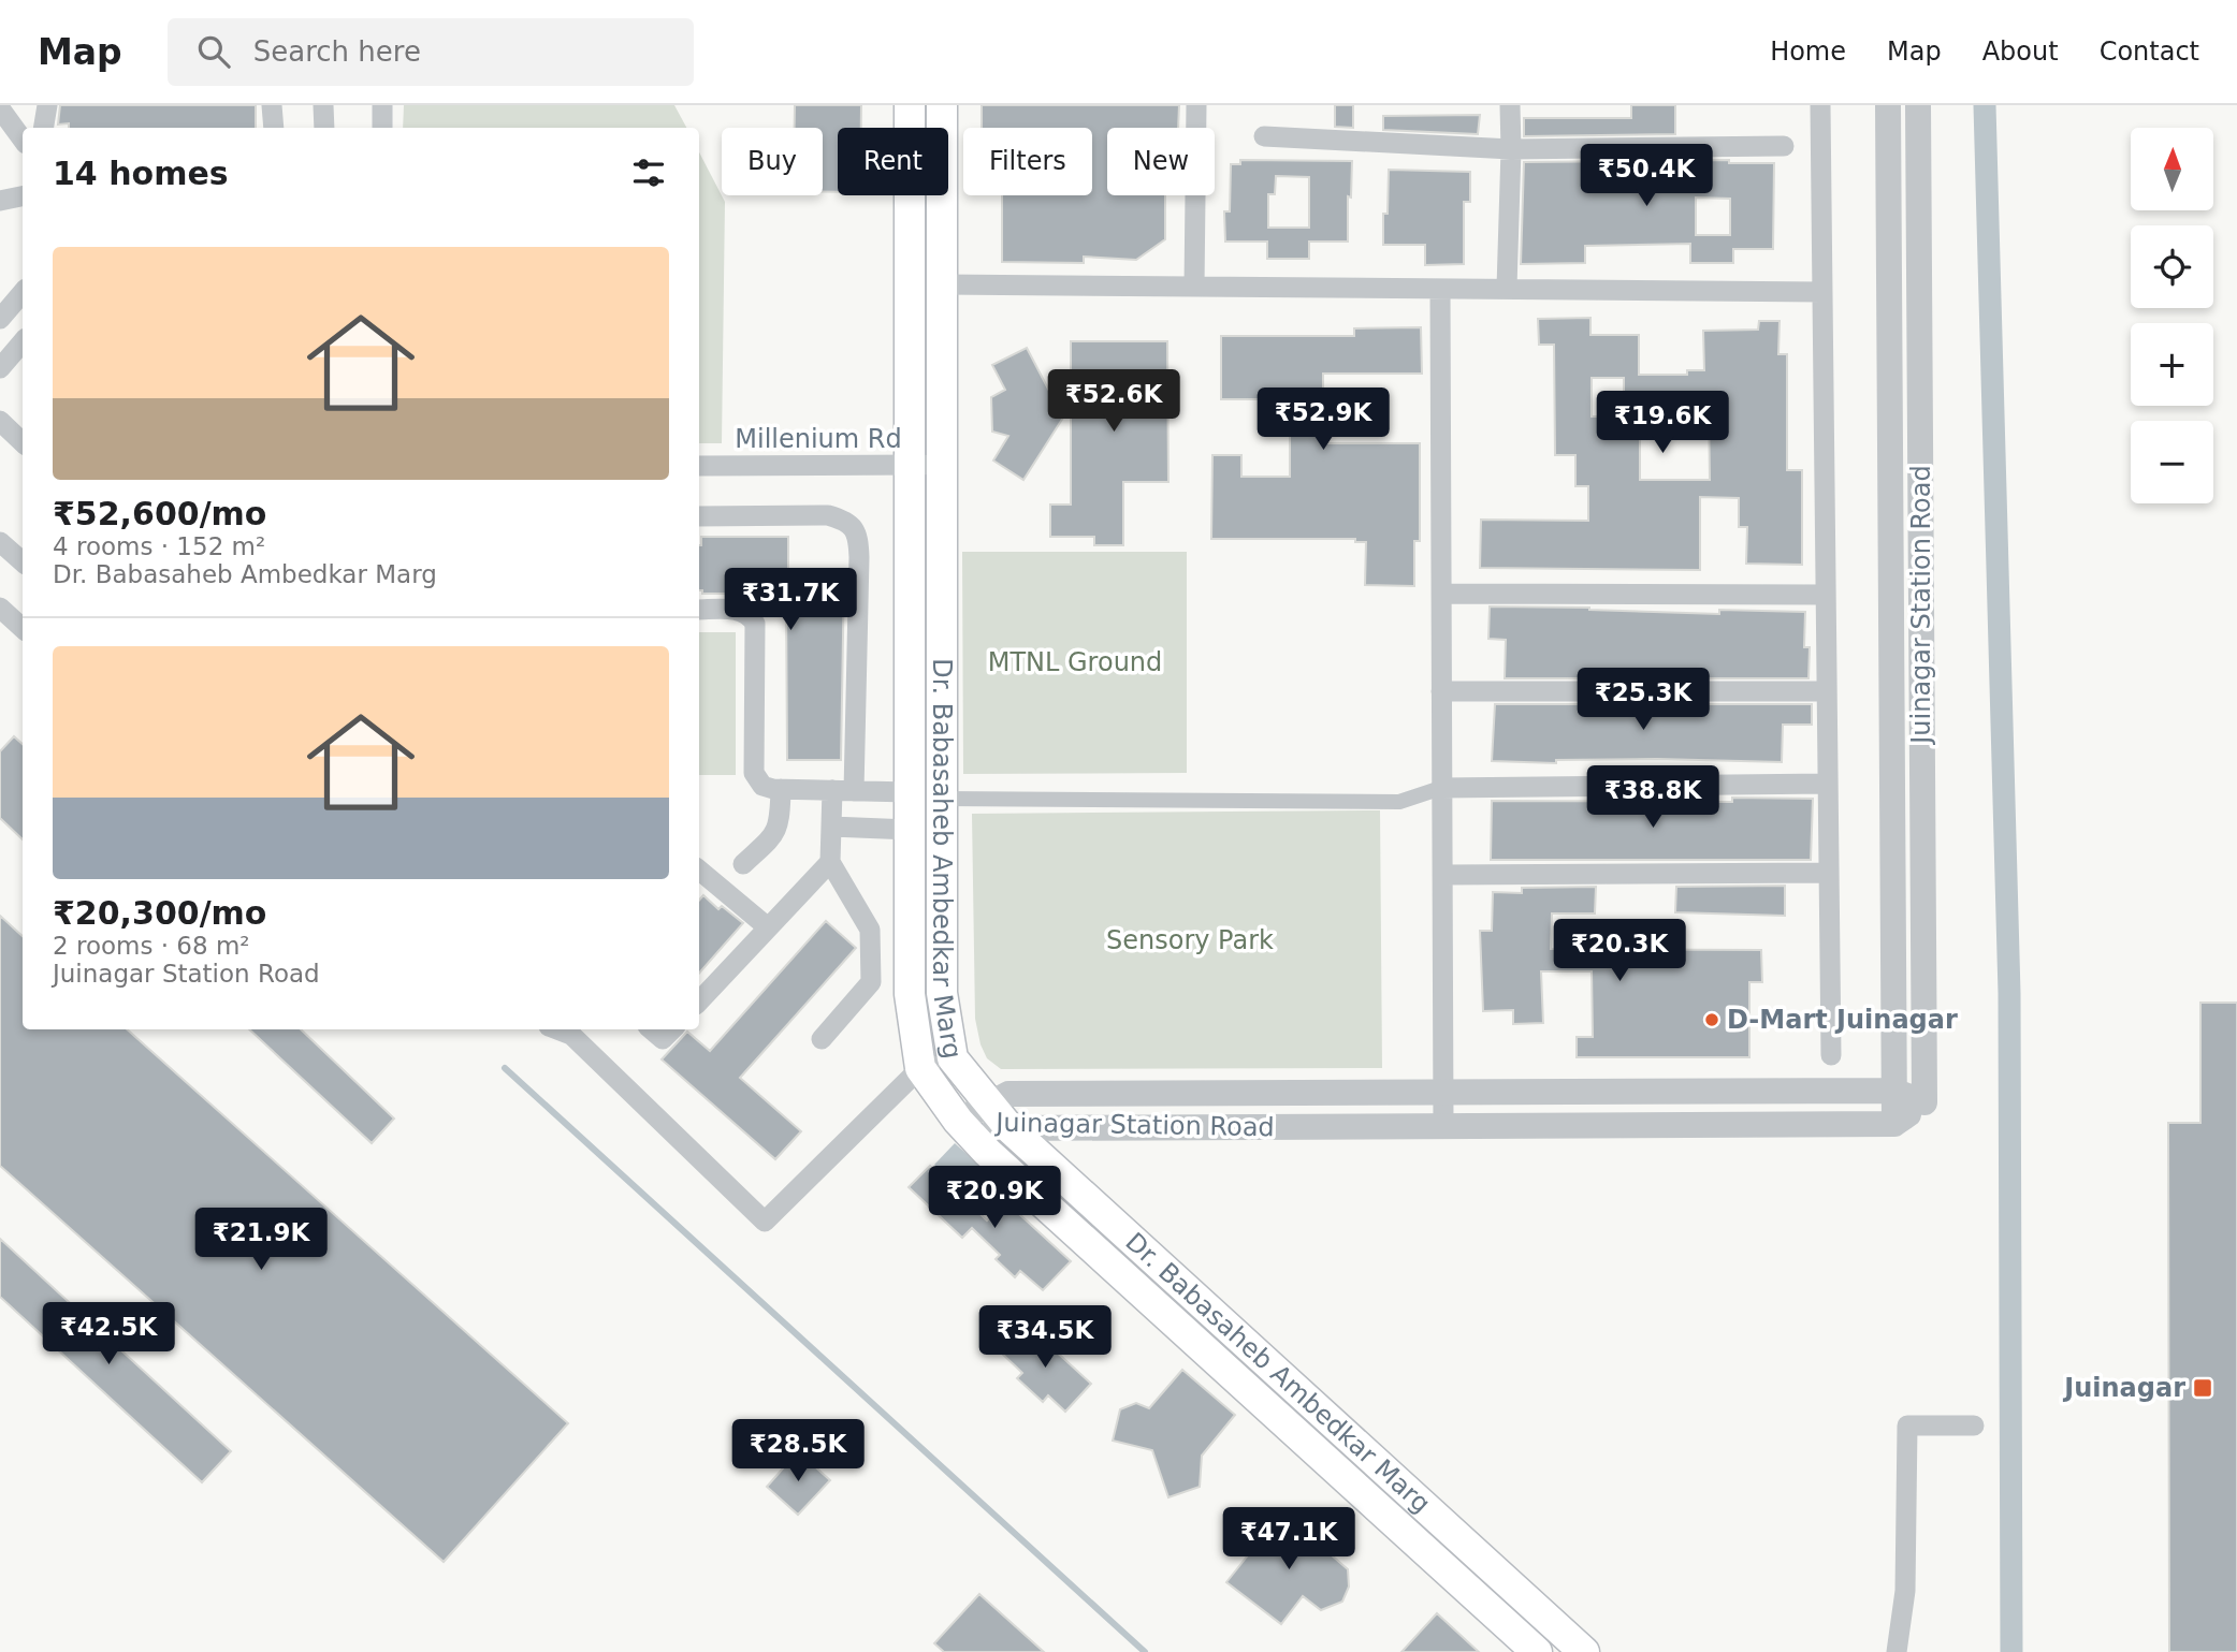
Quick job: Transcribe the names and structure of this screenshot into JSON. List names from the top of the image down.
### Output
{
  "streets": {
    "main road": ["Dr. Babasaheb Ambedkar Marg"],
    "street": ["Millenium Rd", "Juinagar Station Road"]
  },
  "crossings": [
    ["Millenium Rd", "Dr. Babasaheb Ambedkar Marg"],
    ["Juinagar Station Road", "Dr. Babasaheb Ambedkar Marg"]
  ],
  "parks": ["MTNL Ground", "Sensory Park"],
  "places": {
    "other": ["D-Mart Juinagar"],
    "transit": ["Juinagar"]
  },
  "north": "top",
  "page": {
    "header": "Map",
    "search": "Search here",
    "nav": [
      "Home",
      "Map",
      "About",
      "Contact"
    ],
    "map_buttons": ["+", "−"],
    "chip": [
      "Buy",
      "Rent",
      "Filters",
      "New"
    ],
    "heading": "14 homes",
    "price": [
      "₹50.4K",
      "₹52.6K",
      "₹52.9K",
      "₹19.6K",
      "₹31.7K",
      "₹25.3K",
      "₹38.8K",
      "₹20.3K",
      "₹20.9K",
      "₹21.9K",
      "₹42.5K",
      "₹34.5K",
      "₹28.5K",
      "₹47.1K"
    ],
    "list": [
      {
        "name": "₹52,600/mo",
        "note": "4 rooms · 152 m² · Dr. Babasaheb Ambedkar Marg"
      },
      {
        "name": "₹20,300/mo",
        "note": "2 rooms · 68 m² · Juinagar Station Road"
      }
    ]
  }
}
